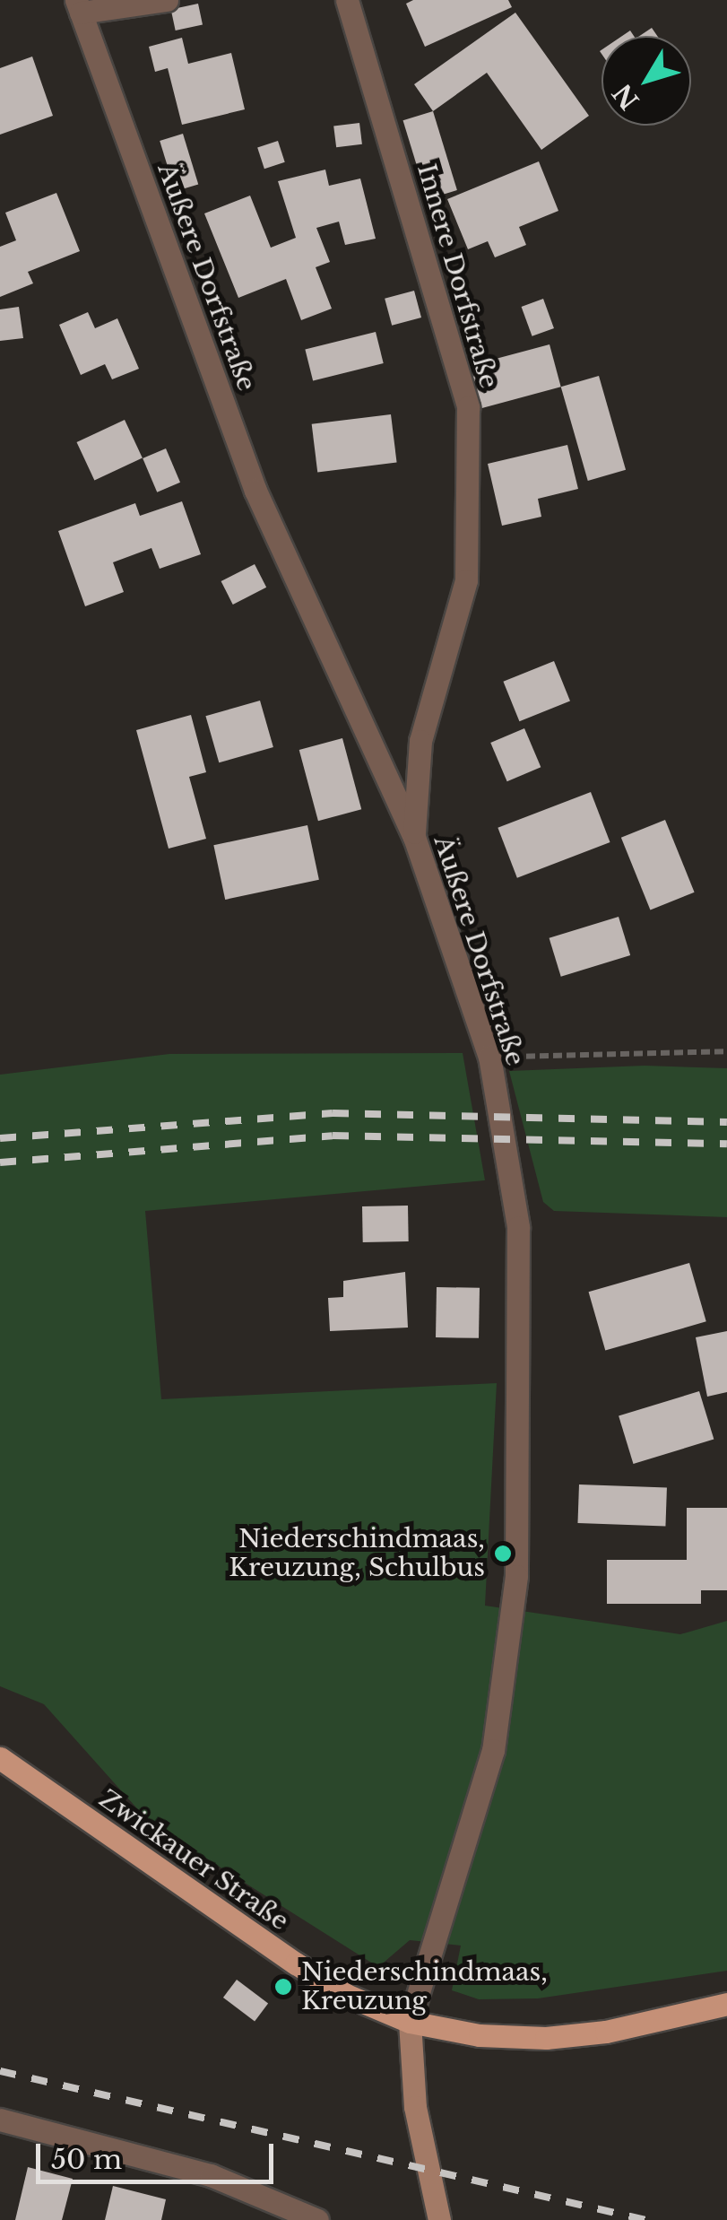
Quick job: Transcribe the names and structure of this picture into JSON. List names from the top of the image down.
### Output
{
  "streets": {
    "main road": ["Zwickauer Straße"],
    "street": ["Innere Dorfstraße", "Äußere Dorfstraße"]
  },
  "crossings": [
    ["Innere Dorfstraße", "Äußere Dorfstraße"],
    ["Äußere Dorfstraße", "Zwickauer Straße"]
  ],
  "places": ["Niederschindmaas, Kreuzung, Schulbus", "Niederschindmaas, Kreuzung"],
  "scale_bar": "50 m",
  "north": "bottom left"
}
